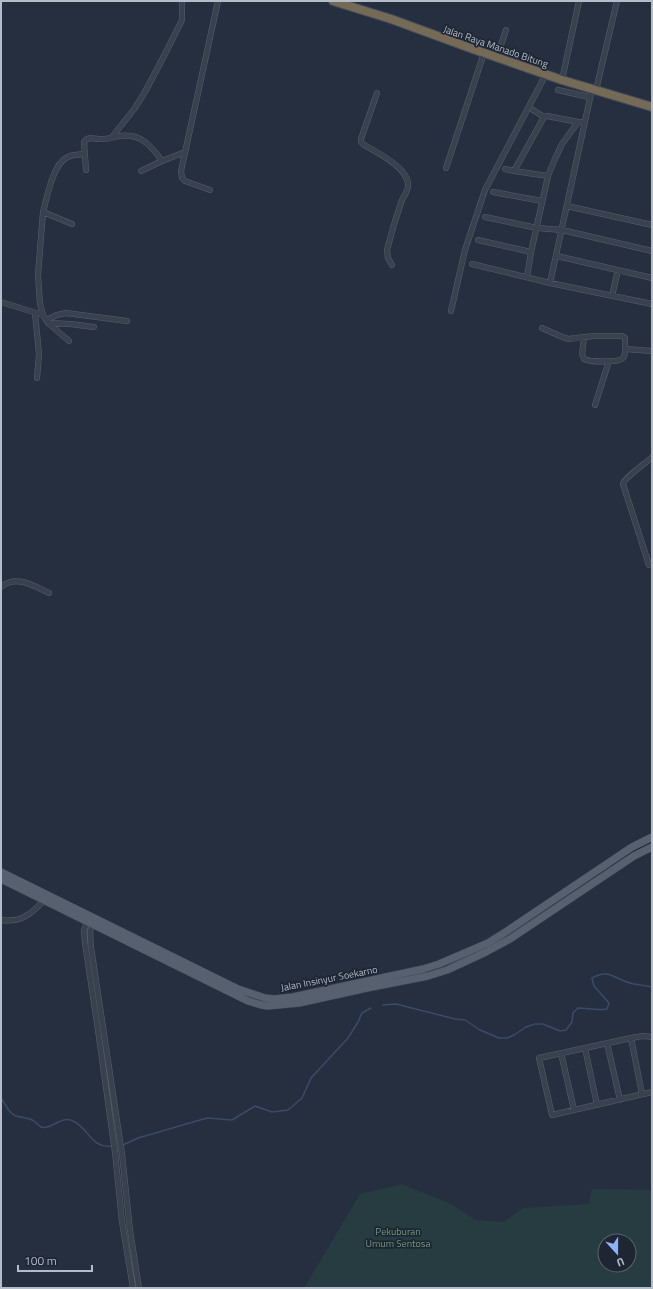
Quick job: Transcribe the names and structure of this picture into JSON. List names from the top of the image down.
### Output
{
  "streets": {
    "highway": ["Jalan Raya Manado Bitung"],
    "main road": ["Jalan Insinyur Soekarno"]
  },
  "parks": ["Pekuburan Umum Sentosa"],
  "scale_bar": "100 m",
  "north": "bottom"
}
